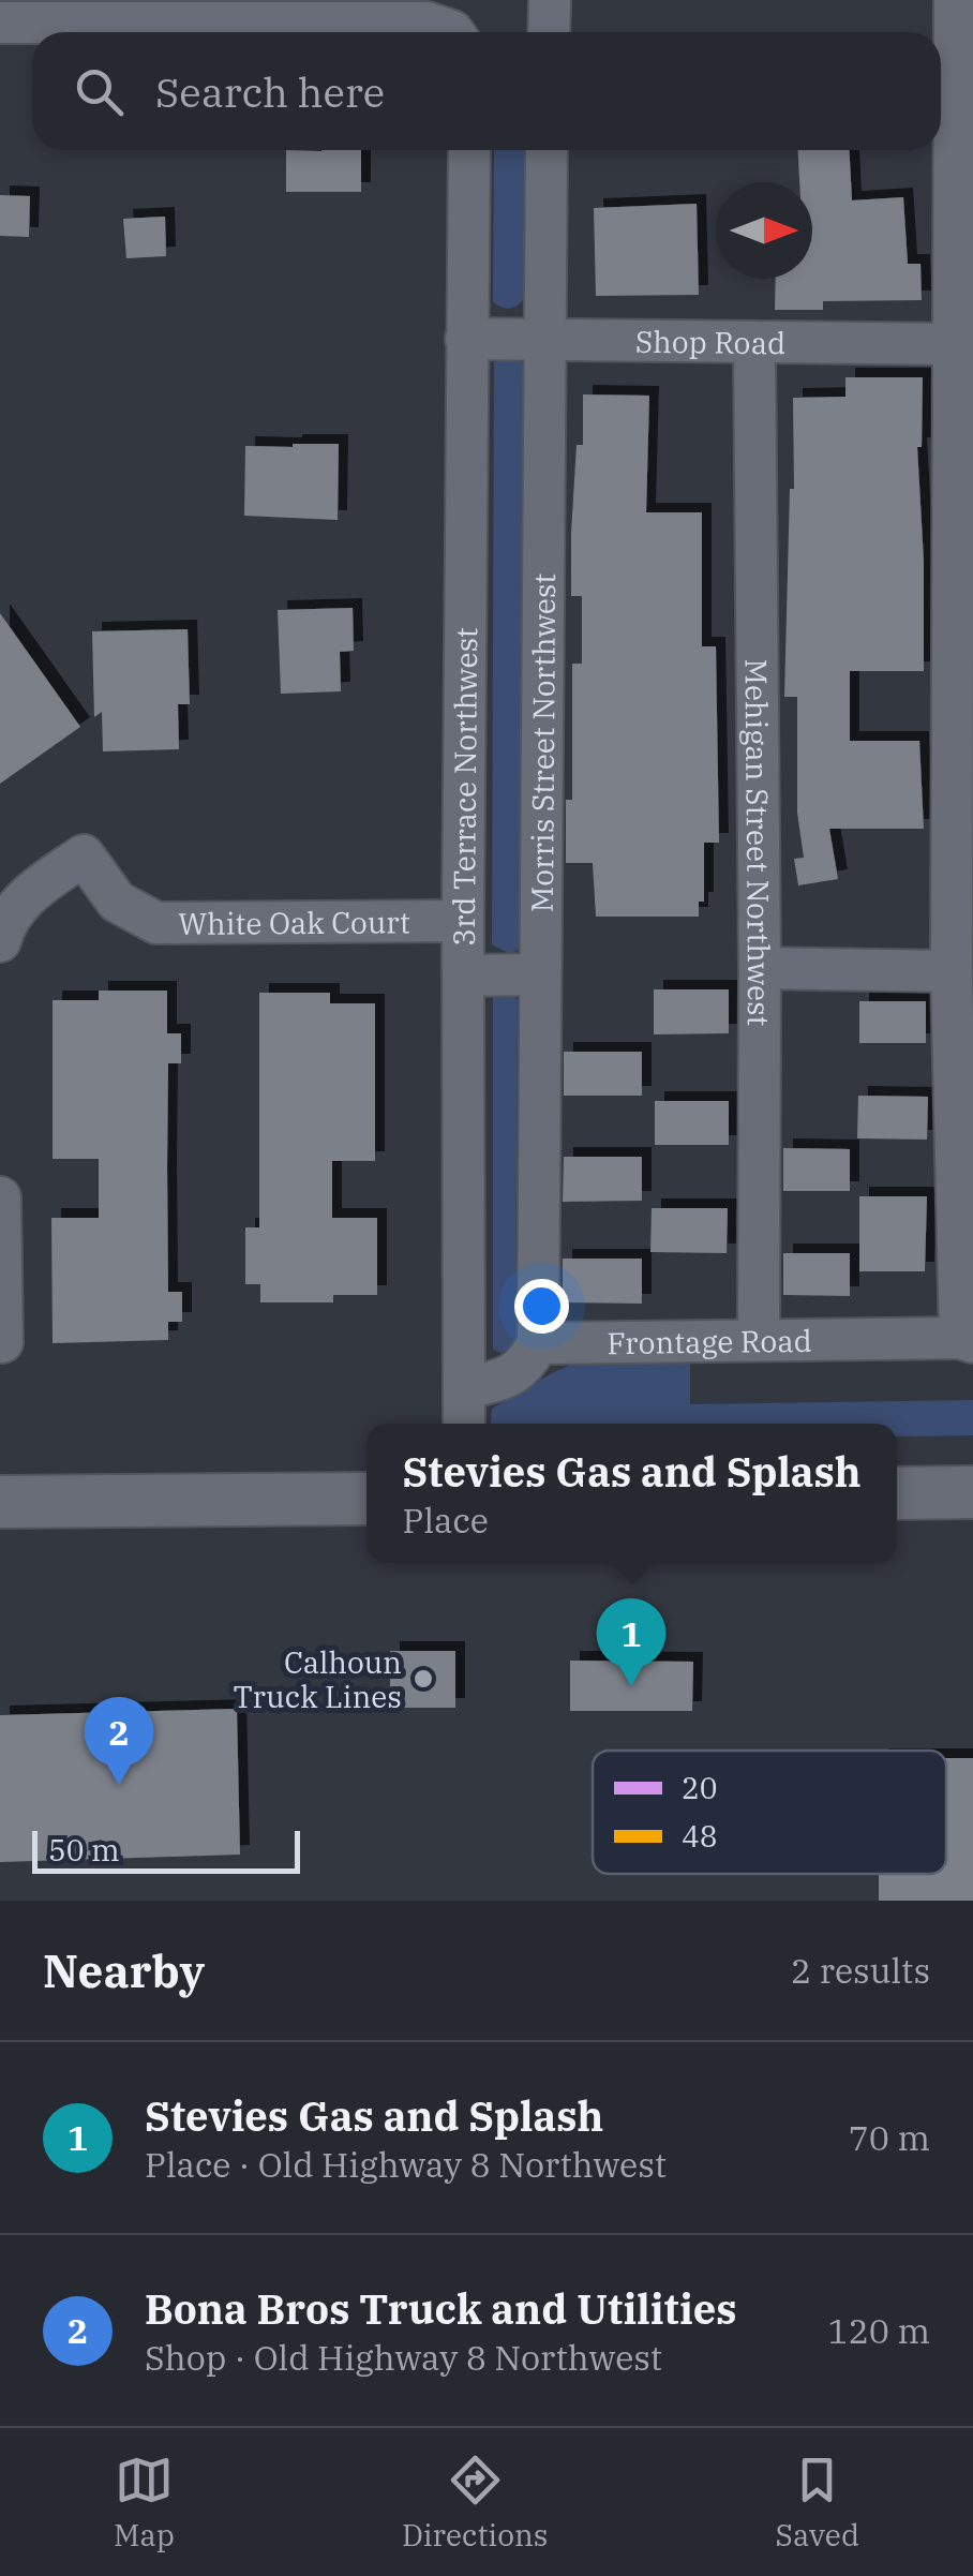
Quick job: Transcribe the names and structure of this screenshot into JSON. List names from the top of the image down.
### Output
{
  "streets": {
    "street": [
      "Shop Road",
      "Morris Street Northwest",
      "3rd Terrace Northwest",
      "Mehigan Street Northwest",
      "White Oak Court",
      "Frontage Road"
    ]
  },
  "crossings": [
    ["Shop Road", "Morris Street Northwest"],
    ["Shop Road", "3rd Terrace Northwest"],
    ["Shop Road", "Mehigan Street Northwest"],
    ["Morris Street Northwest", "Frontage Road"],
    ["3rd Terrace Northwest", "White Oak Court"],
    ["Mehigan Street Northwest", "Frontage Road"]
  ],
  "places": ["Calhoun Truck Lines"],
  "legend": ["20", "48"],
  "scale_bar": "50 m",
  "north": "right",
  "page": {
    "search": "Search here",
    "popup": ["Stevies Gas and Splash", "Place"],
    "pins": ["1", "2"],
    "scale": "50 m",
    "heading": ["Nearby", "2 results"],
    "list": [
      {
        "mark": "1",
        "name": "Stevies Gas and Splash",
        "note": "Place · Old Highway 8 Northwest",
        "value": "70 m"
      },
      {
        "mark": "2",
        "name": "Bona Bros Truck and Utilities",
        "note": "Shop · Old Highway 8 Northwest",
        "value": "120 m"
      }
    ],
    "nav": ["Map", "Directions", "Saved"]
  }
}
